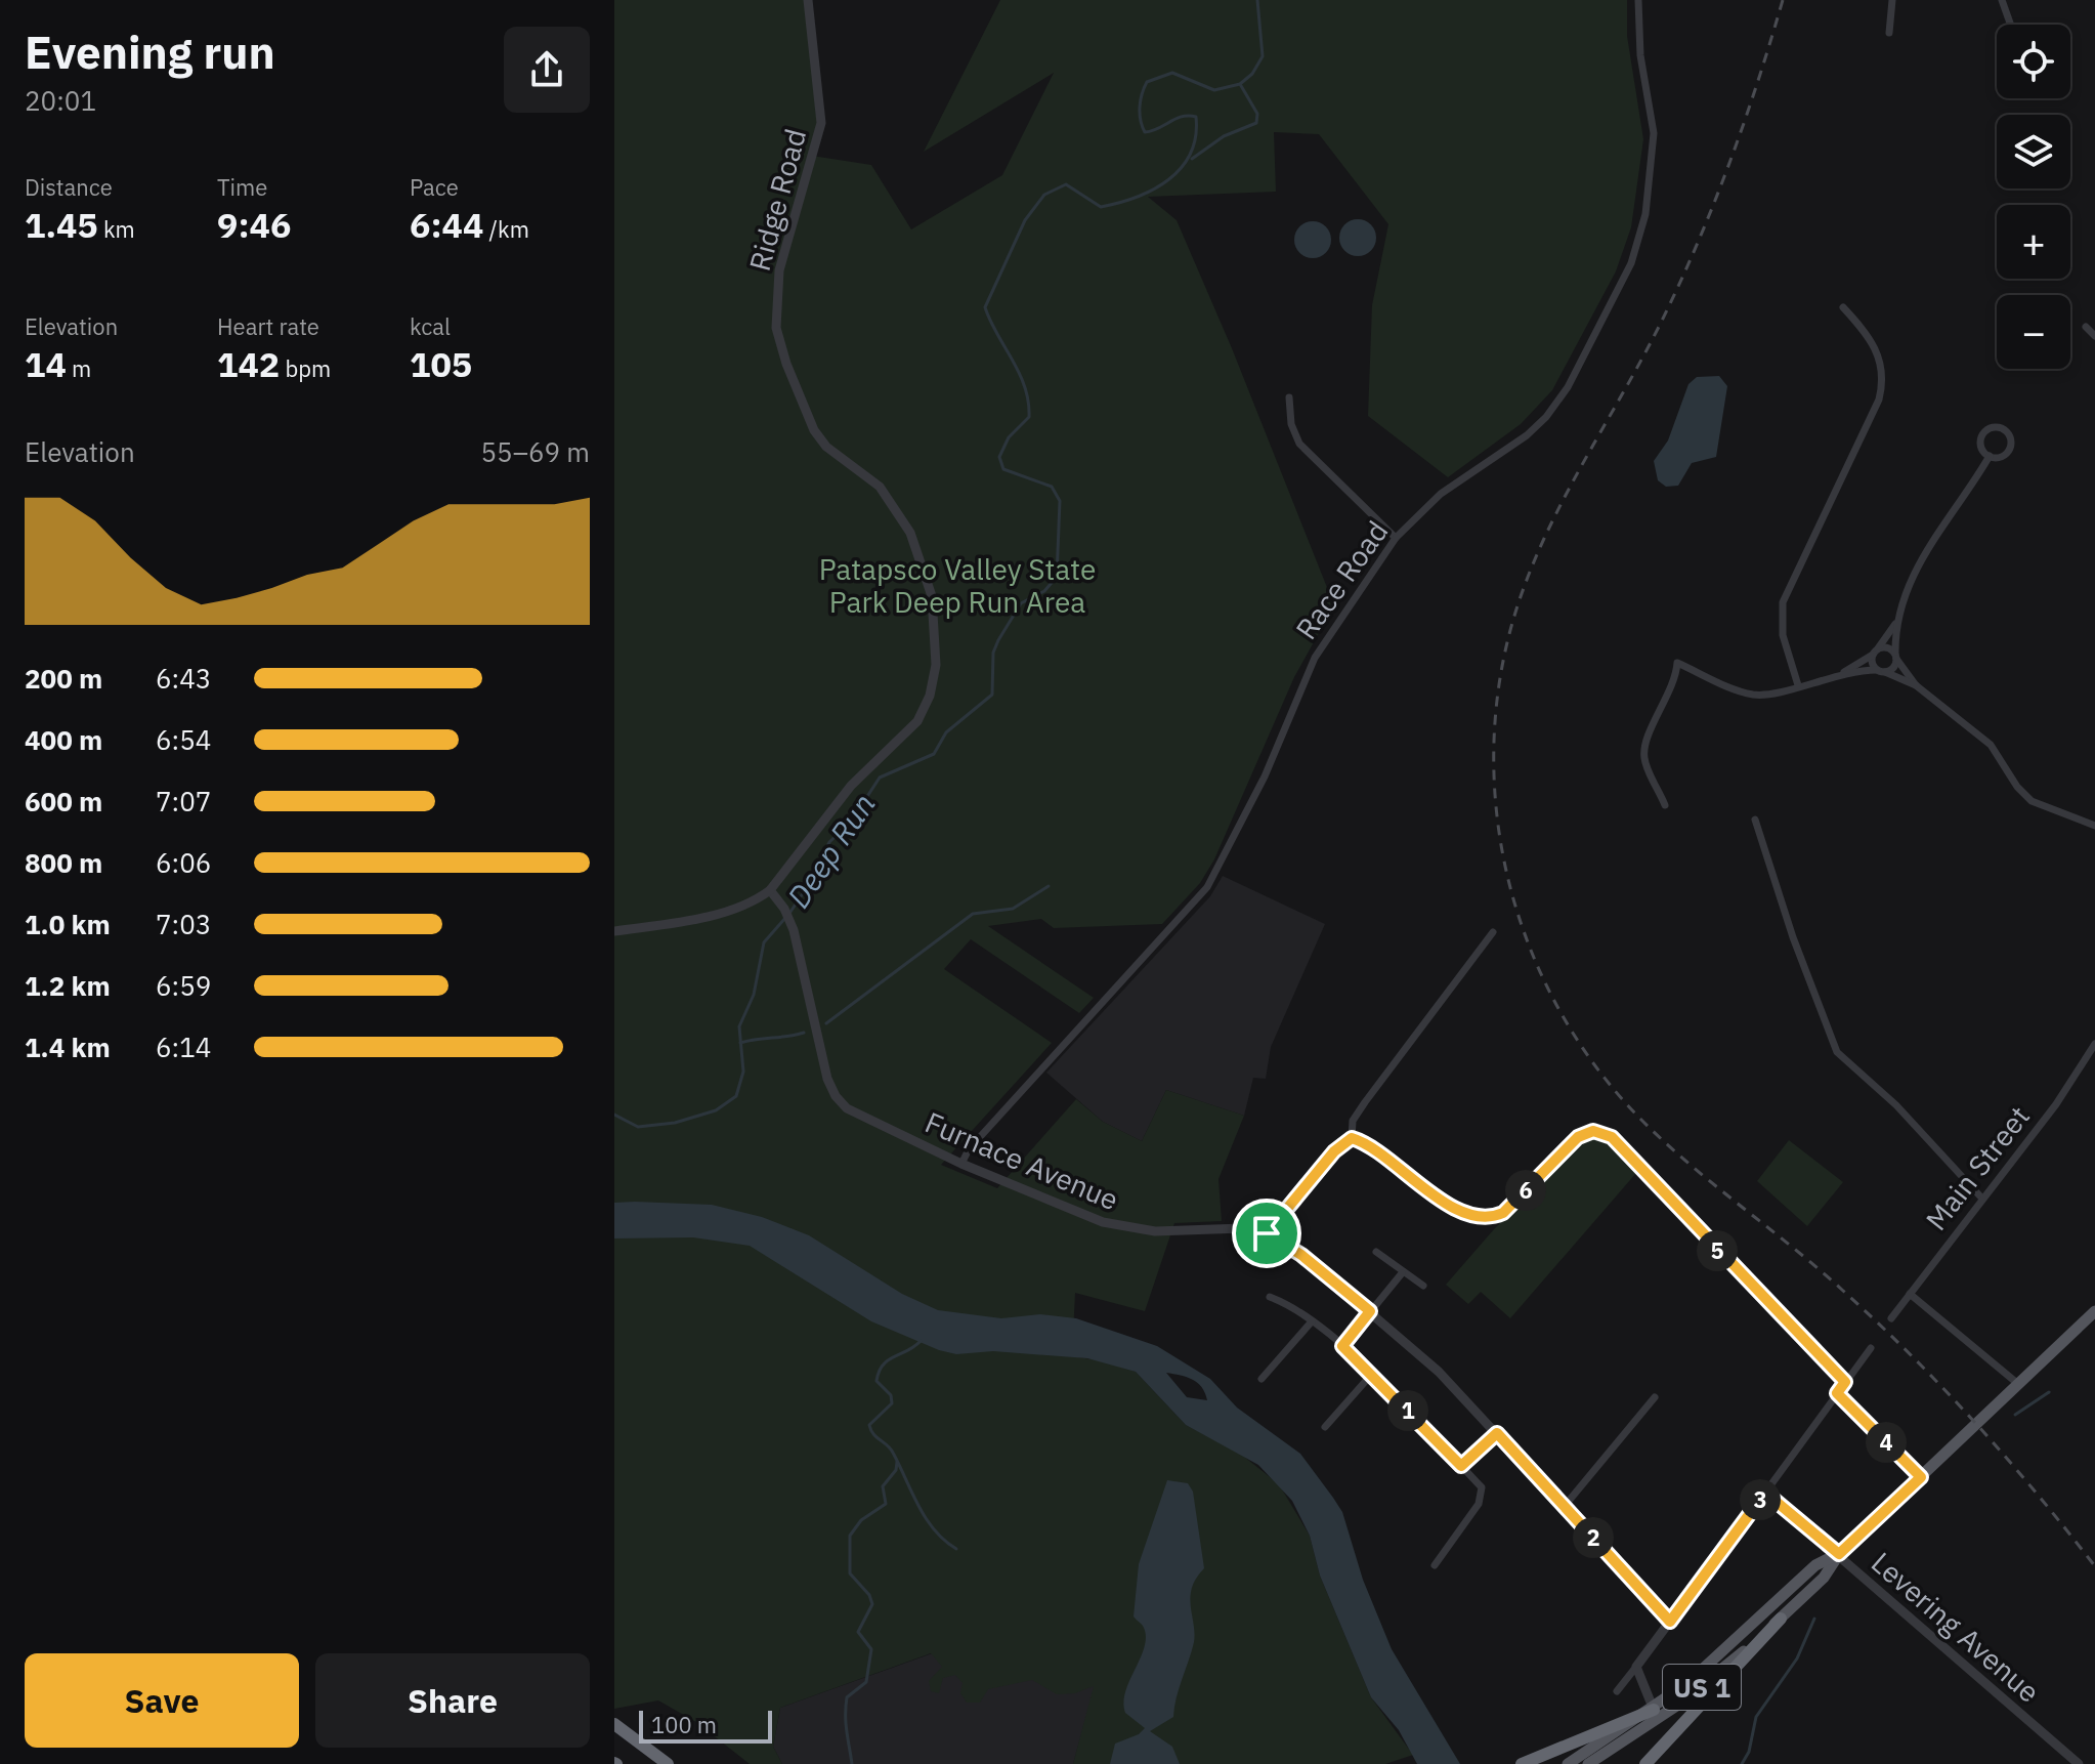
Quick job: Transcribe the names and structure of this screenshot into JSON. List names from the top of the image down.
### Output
{
  "streets": {
    "main road": ["US 1"],
    "street": [
      "Ridge Road",
      "Race Road",
      "Furnace Avenue",
      "Main Street",
      "Levering Avenue"
    ]
  },
  "crossings": [
    ["Ridge Road", "Furnace Avenue"],
    ["Race Road", "Furnace Avenue"],
    ["Levering Avenue", "US 1"]
  ],
  "water": ["Deep Run"],
  "parks": ["Patapsco Valley State Park Deep Run Area"],
  "scale_bar": "100 m",
  "page": {
    "heading": ["Evening run", "20:01"],
    "map_buttons": ["+", "−"],
    "stats": [
      ["Distance", "1.45 km"],
      ["Time", "9:46"],
      ["Pace", "6:44 /km"],
      ["Elevation", "14 m"],
      ["Heart rate", "142 bpm"],
      ["kcal", "105"]
    ],
    "chart": ["Elevation", "55–69 m"],
    "list": [
      {
        "name": "200 m",
        "note": "6:43"
      },
      {
        "name": "400 m",
        "note": "6:54"
      },
      {
        "name": "600 m",
        "note": "7:07"
      },
      {
        "name": "800 m",
        "note": "6:06"
      },
      {
        "name": "1.0 km",
        "note": "7:03"
      },
      {
        "name": "1.2 km",
        "note": "6:59"
      },
      {
        "name": "1.4 km",
        "note": "6:14"
      }
    ],
    "pins": [
      "6",
      "5",
      "1",
      "4",
      "3",
      "2"
    ],
    "buttons": ["Save", "Share"],
    "scale": "100 m"
  }
}
